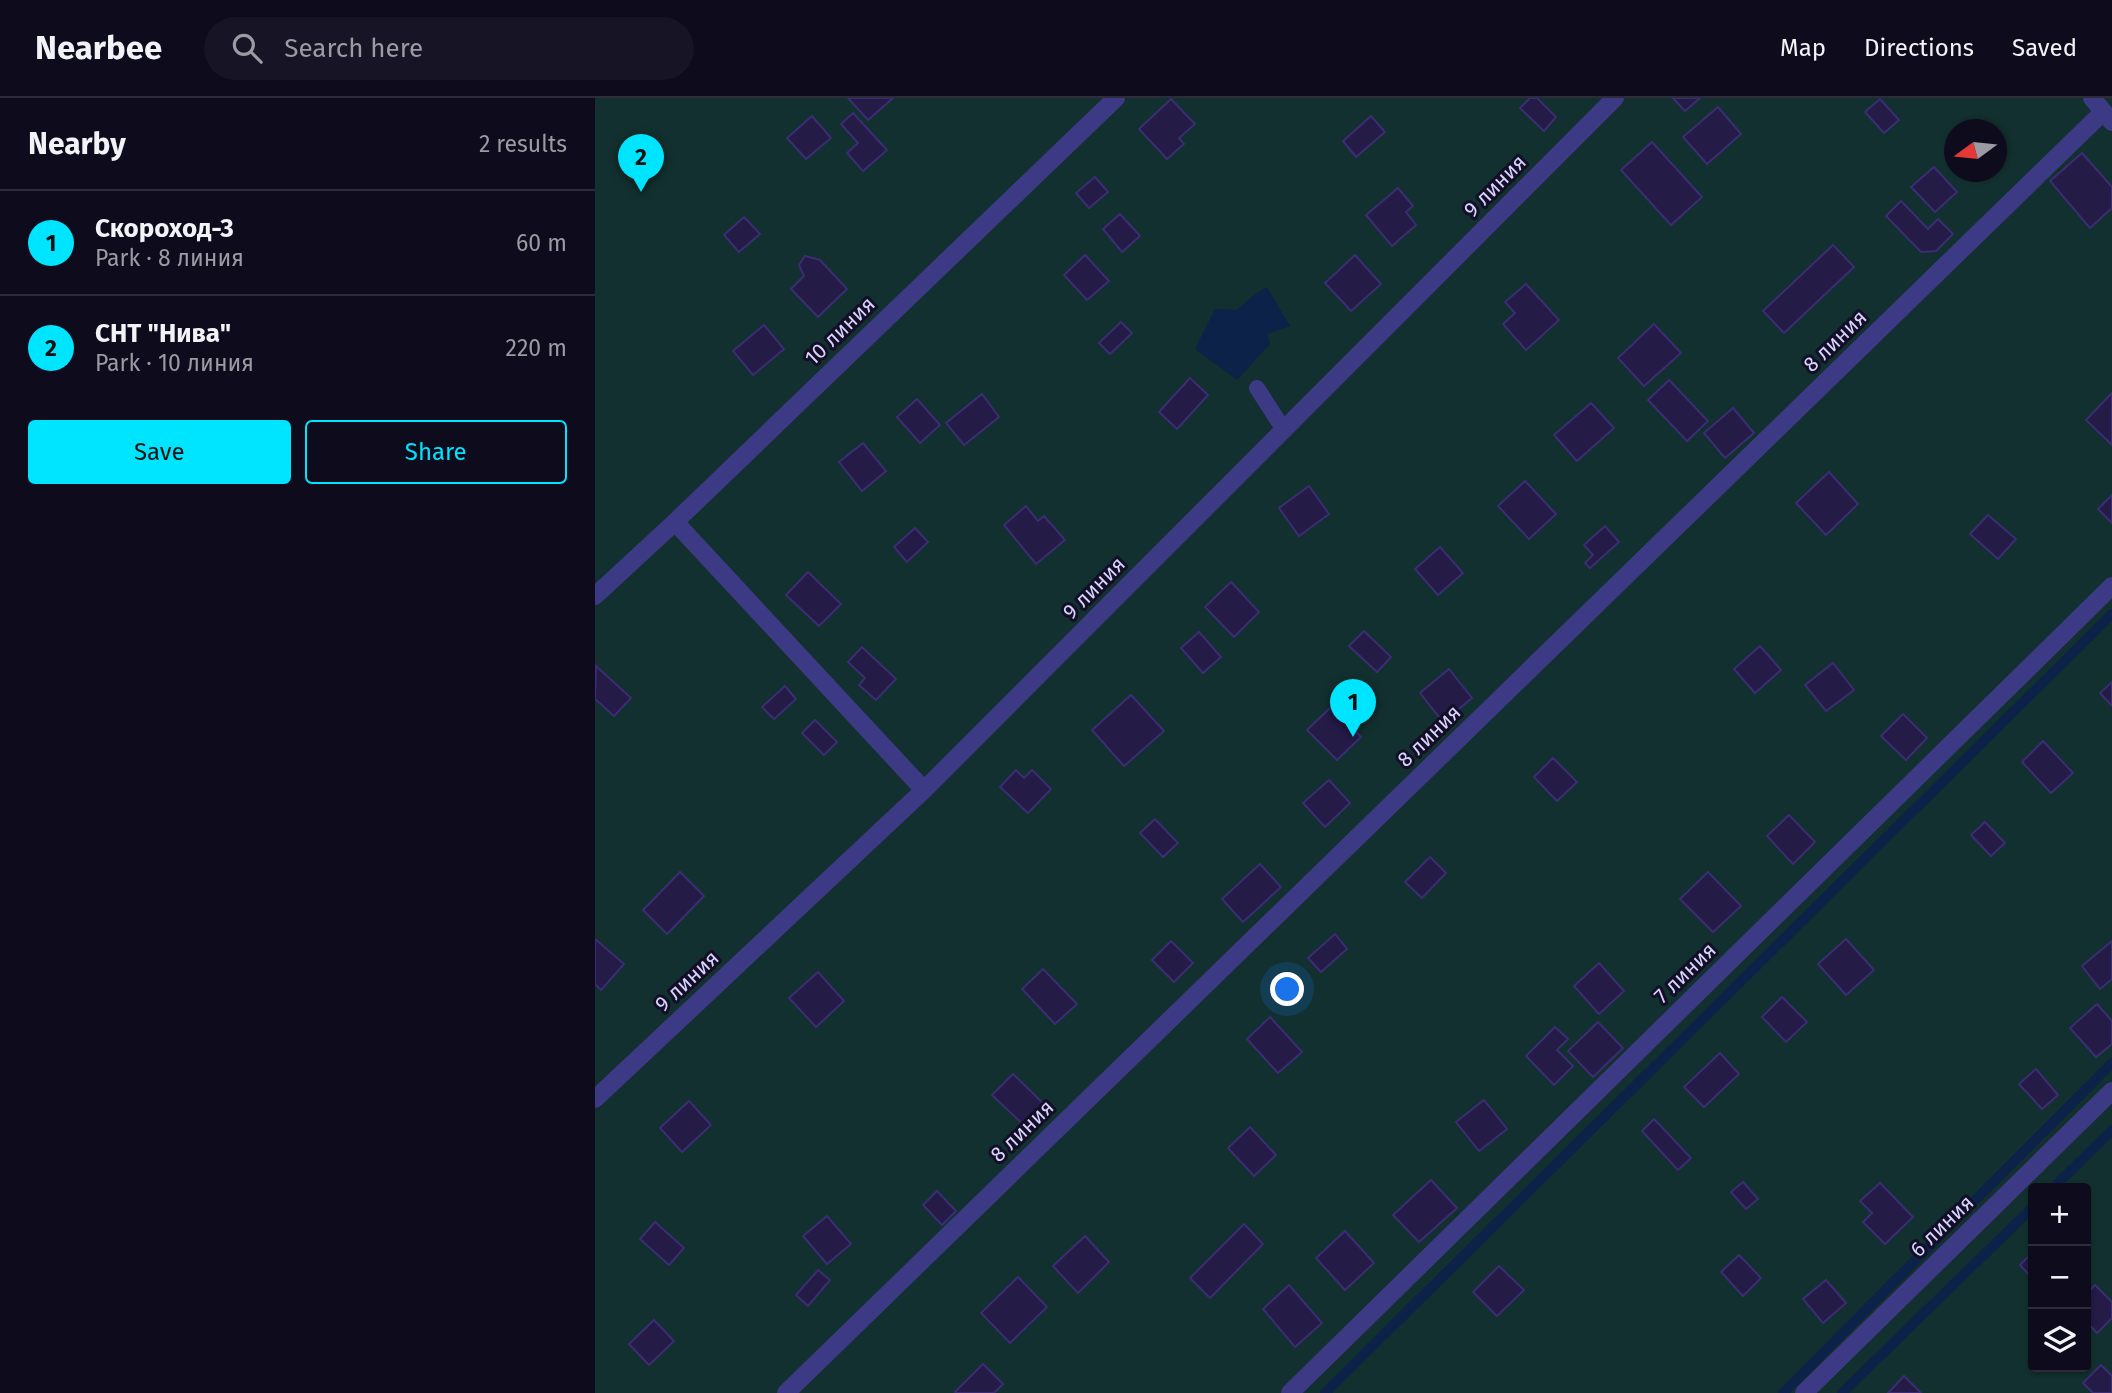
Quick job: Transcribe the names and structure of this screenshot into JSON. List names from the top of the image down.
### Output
{
  "streets": {
    "street": [
      "9 линия",
      "10 линия",
      "8 линия",
      "7 линия",
      "6 линия"
    ]
  },
  "north": "left",
  "page": {
    "header": "Nearbee",
    "search": "Search here",
    "nav": ["Map", "Directions", "Saved"],
    "heading": ["Nearby", "2 results"],
    "pins": ["2", "1"],
    "list": [
      {
        "mark": "1",
        "name": "Скороход-3",
        "note": "Park · 8 линия",
        "value": "60 m"
      },
      {
        "mark": "2",
        "name": "СНТ \"Нива\"",
        "note": "Park · 10 линия",
        "value": "220 m"
      }
    ],
    "buttons": ["Save", "Share"],
    "map_buttons": ["+", "−"]
  }
}
